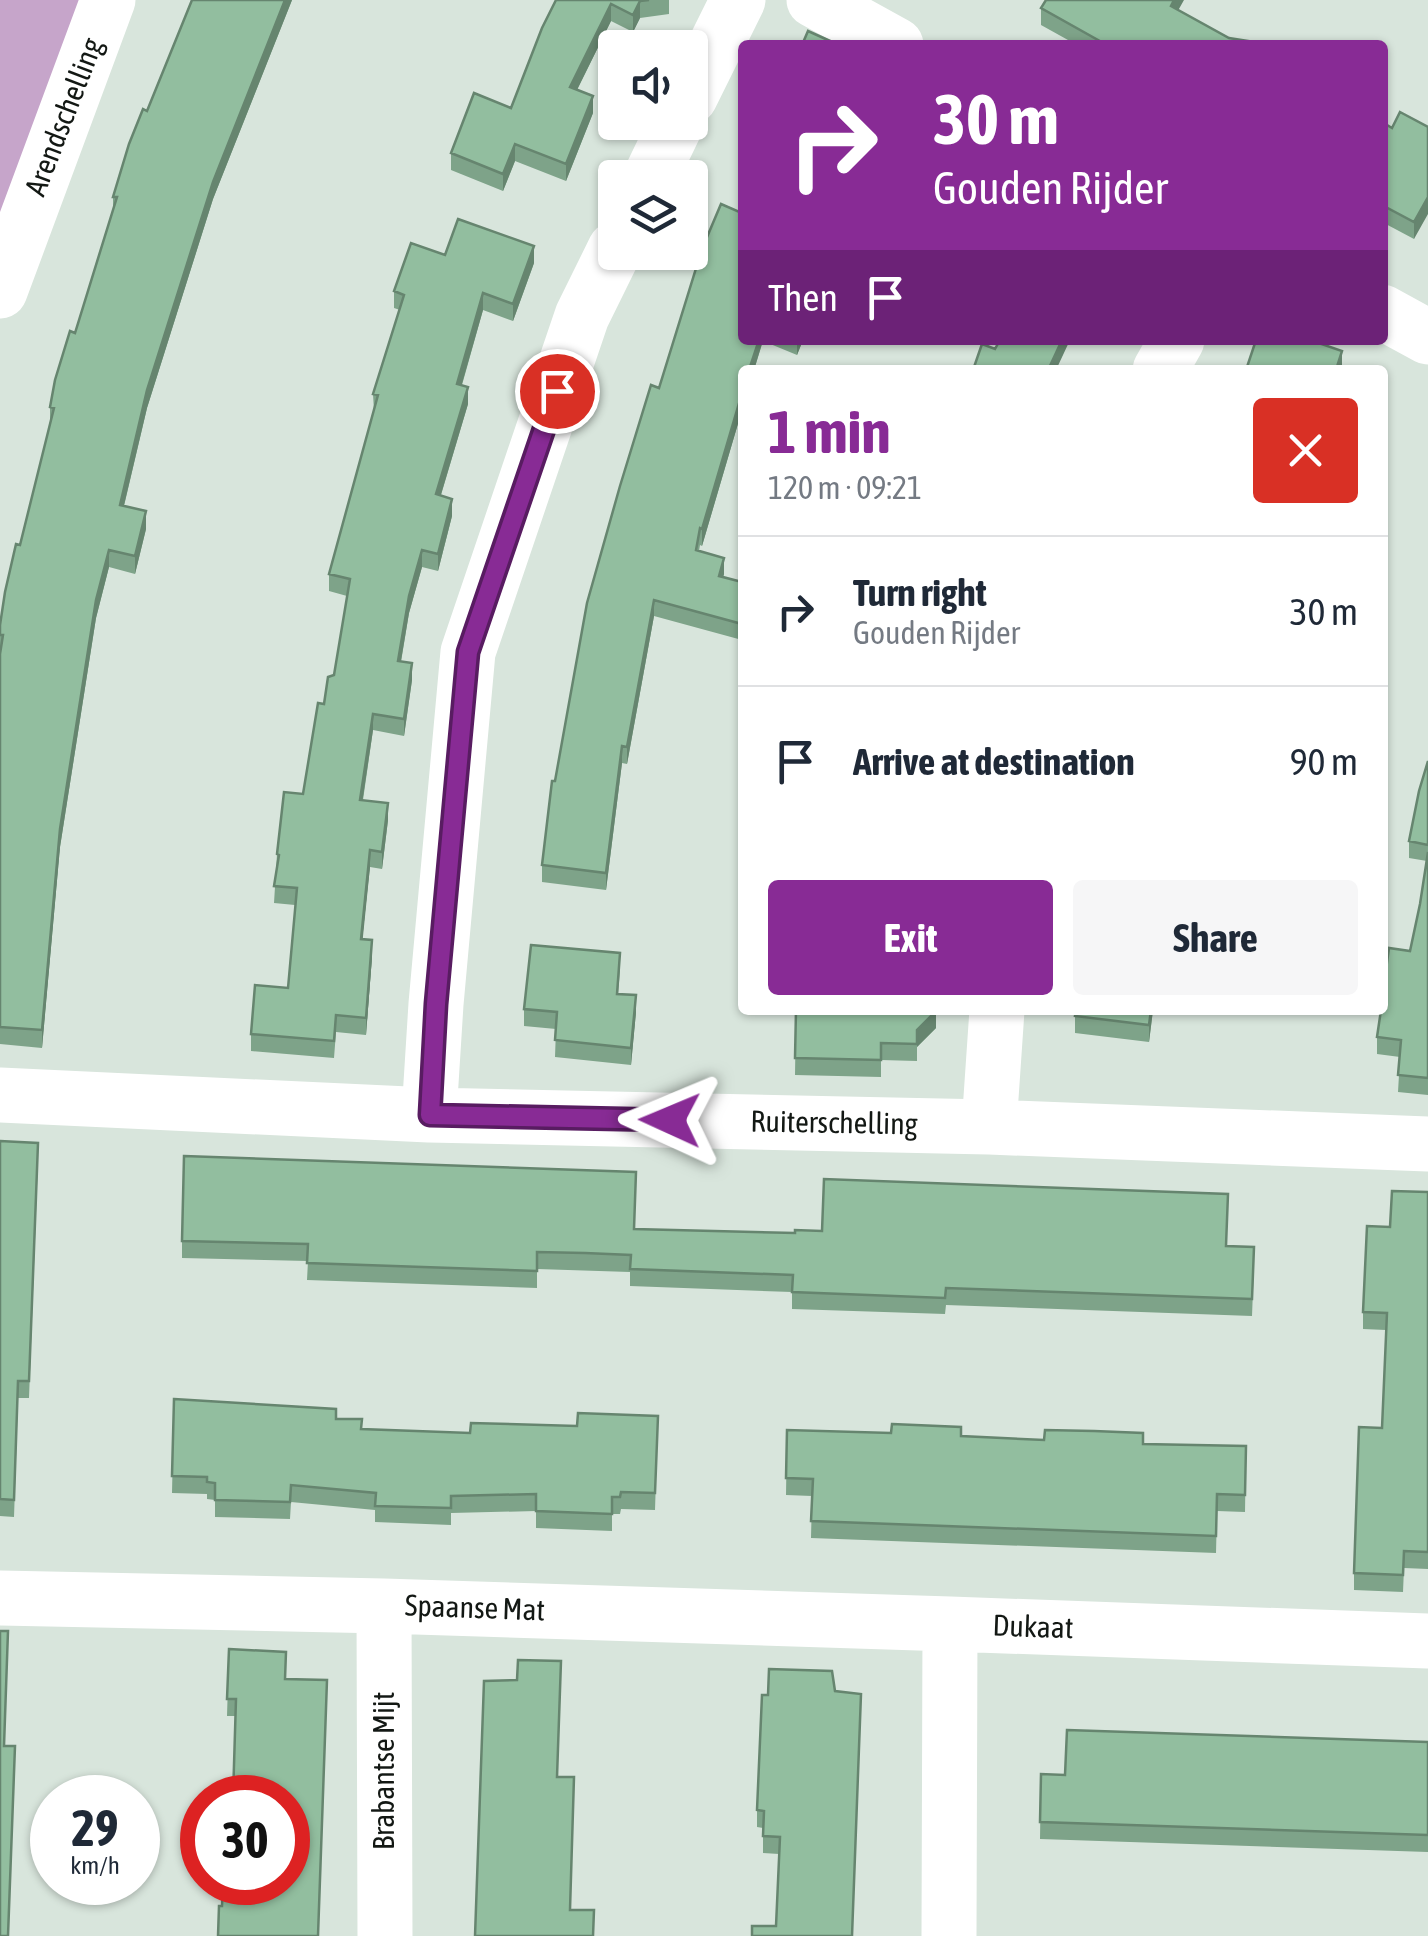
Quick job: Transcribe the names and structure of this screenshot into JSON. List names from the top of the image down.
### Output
{
  "streets": {
    "street": [
      "Arendschelling",
      "Ruiterschelling",
      "Spaanse Mat",
      "Dukaat",
      "Brabantse Mijt"
    ]
  },
  "crossings": [
    ["Spaanse Mat", "Dukaat"],
    ["Spaanse Mat", "Brabantse Mijt"]
  ],
  "page": {
    "turn": ["30 m", "Gouden Rijder"],
    "then": "Then",
    "heading": ["1 min", "120 m · 09:21"],
    "list": [
      {
        "name": "Turn right",
        "note": "Gouden Rijder",
        "value": "30 m"
      },
      {
        "name": "Arrive at destination",
        "value": "90 m"
      }
    ],
    "buttons": ["Exit", "Share"],
    "speed": "29 km/h",
    "limit": "30"
  }
}
